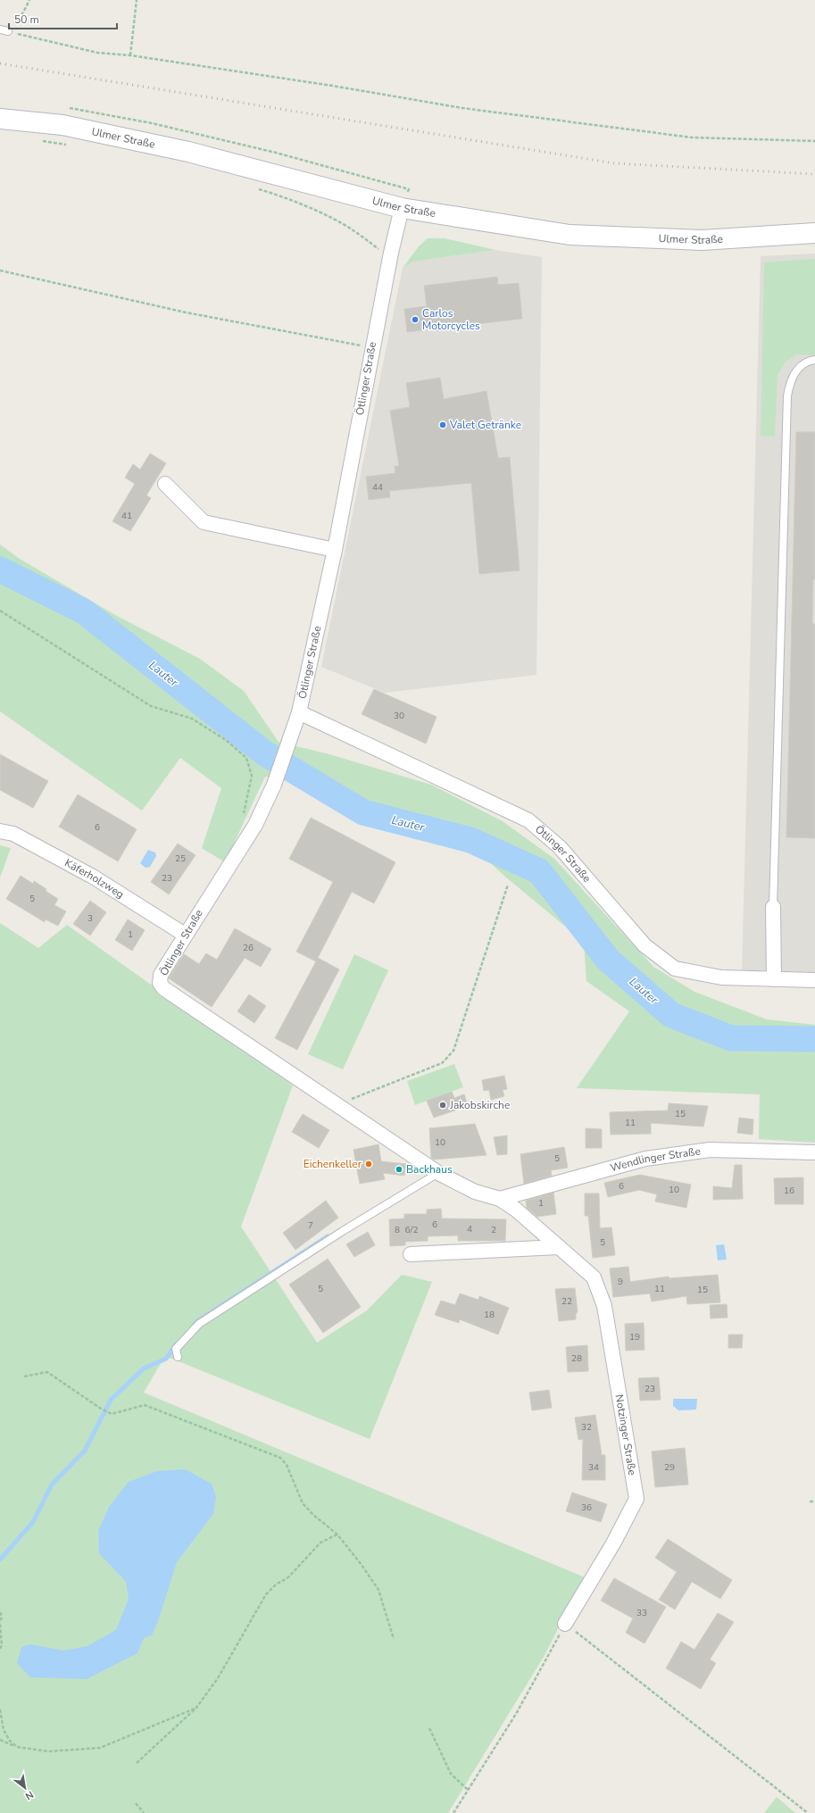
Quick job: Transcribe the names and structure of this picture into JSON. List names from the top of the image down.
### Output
{
  "streets": {
    "main road": ["Ulmer Straße"],
    "street": [
      "Ötlinger Straße",
      "Käferholzweg",
      "Wendlinger Straße",
      "Notzinger Straße"
    ]
  },
  "crossings": [
    ["Ulmer Straße", "Ötlinger Straße"],
    ["Ötlinger Straße", "Käferholzweg"],
    ["Ötlinger Straße", "Wendlinger Straße"],
    ["Ötlinger Straße", "Notzinger Straße"],
    ["Wendlinger Straße", "Notzinger Straße"]
  ],
  "water": ["Lauter"],
  "places": [
    "Carlos Motorcycles",
    "Valet Getränke",
    "Jakobskirche",
    "Eichenkeller",
    "Backhaus"
  ],
  "house_numbers": [
    "44",
    "41",
    "30",
    "6",
    "25",
    "23",
    "5",
    "3",
    "1",
    "26",
    "15",
    "11",
    "10",
    "5",
    "6",
    "10",
    "16",
    "1",
    "6",
    "7",
    "4",
    "8",
    "6/2",
    "2",
    "5",
    "9",
    "5",
    "11",
    "15",
    "22",
    "18",
    "19",
    "28",
    "23",
    "32",
    "34",
    "29",
    "36",
    "33"
  ],
  "scale_bar": "50 m",
  "north": "bottom right"
}
